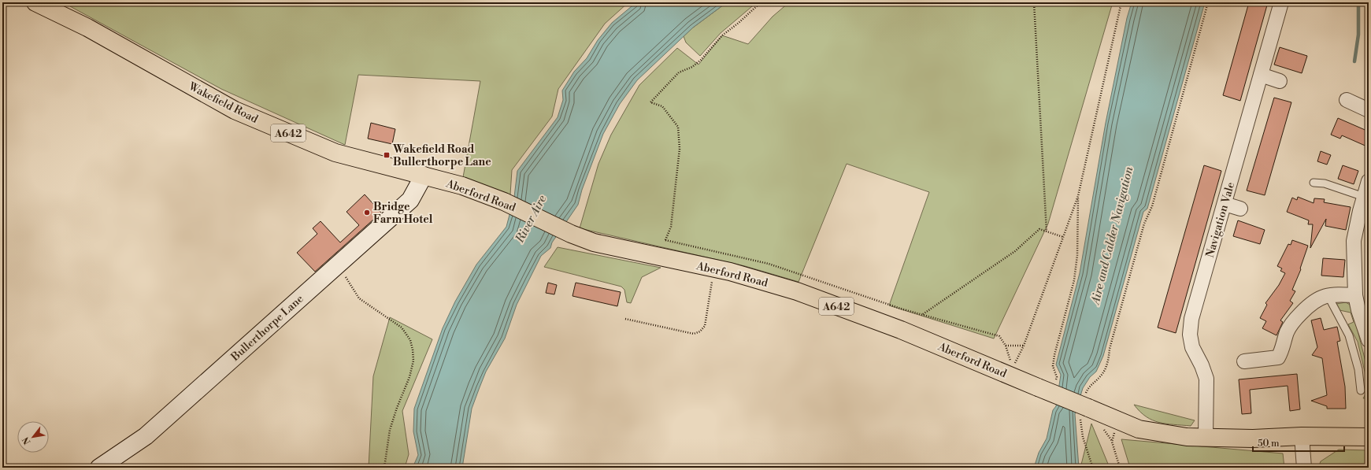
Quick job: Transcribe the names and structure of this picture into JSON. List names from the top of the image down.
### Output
{
  "streets": {
    "main road": ["Wakefield Road", "A642", "Aberford Road"],
    "street": ["Navigation Vale", "Bullerthorpe Lane"]
  },
  "crossings": [
    ["Wakefield Road", "Aberford Road"],
    ["Wakefield Road", "Bullerthorpe Lane"],
    ["A642", "Aberford Road"],
    ["A642", "Navigation Vale"],
    ["Aberford Road", "Bullerthorpe Lane"]
  ],
  "water": ["River Aire", "Aire and Calder Navigation"],
  "places": {
    "transit": ["Wakefield Road Bullerthorpe Lane"],
    "other": ["Bridge Farm Hotel"]
  },
  "scale_bar": "50 m",
  "north": "bottom left"
}
